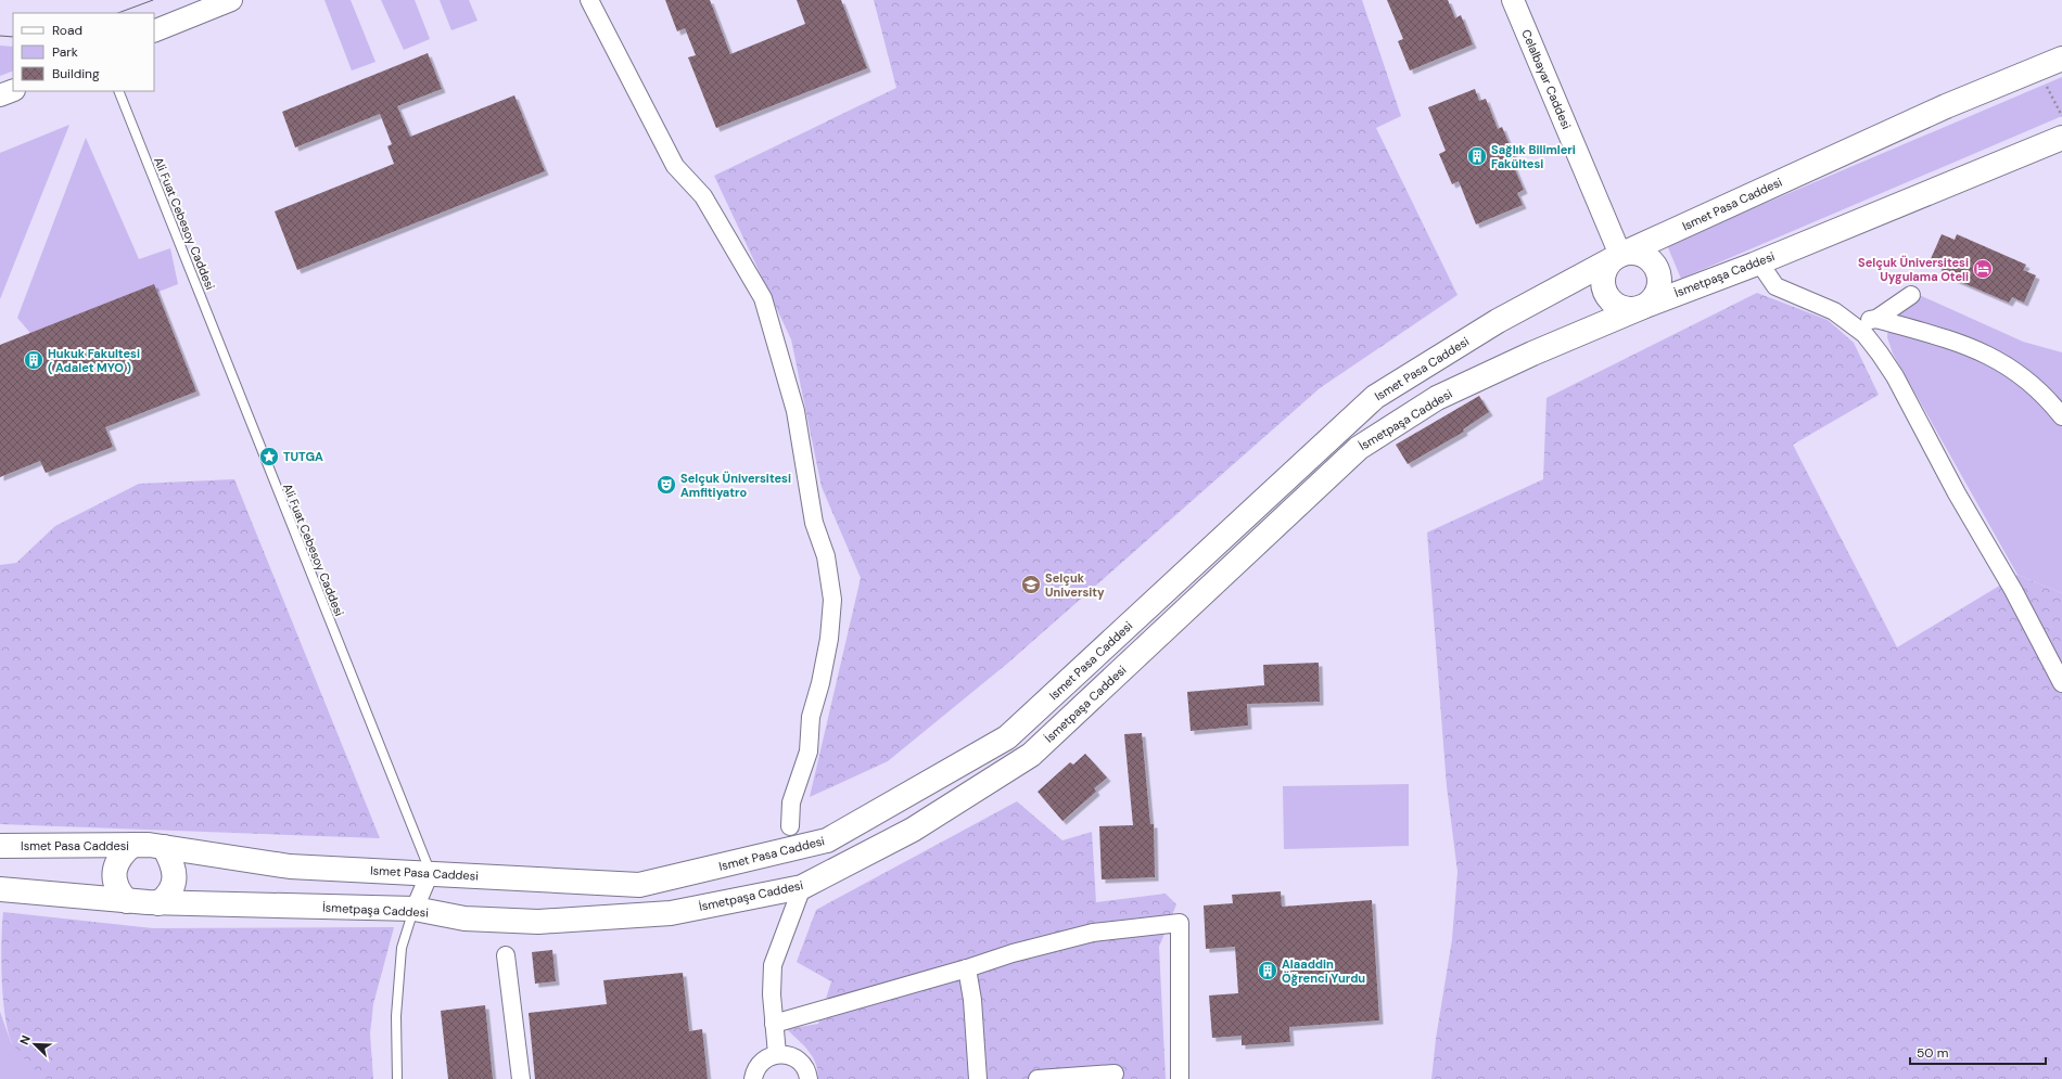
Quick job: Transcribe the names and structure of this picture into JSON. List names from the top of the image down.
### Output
{
  "streets": {
    "main road": ["Ismet Pasa Caddesi", "İsmetpaşa Caddesi"],
    "street": ["Celalbayar Caddesi"],
    "lane": ["Ali Fuat Cebesoy Caddesi"]
  },
  "crossings": [
    ["Celalbayar Caddesi", "Ismet Pasa Caddesi"],
    ["Celalbayar Caddesi", "İsmetpaşa Caddesi"],
    ["Ismet Pasa Caddesi", "Ali Fuat Cebesoy Caddesi"],
    ["Ismet Pasa Caddesi", "İsmetpaşa Caddesi"]
  ],
  "places": {
    "building": ["Sağlık Bilimleri Fakültesi", "Hukuk Fakultesi ( Adalet MYO )", "Alaaddin Öğrenci Yurdu"],
    "hotel": ["Selçuk Üniversitesi Uygulama Oteli"],
    "place": ["TUTGA"],
    "theatre": ["Selçuk Üniversitesi Amfitiyatro"],
    "school or university": ["Selçuk University"]
  },
  "legend": ["Road", "Park", "Building"],
  "scale_bar": "50 m",
  "north": "top left"
}
